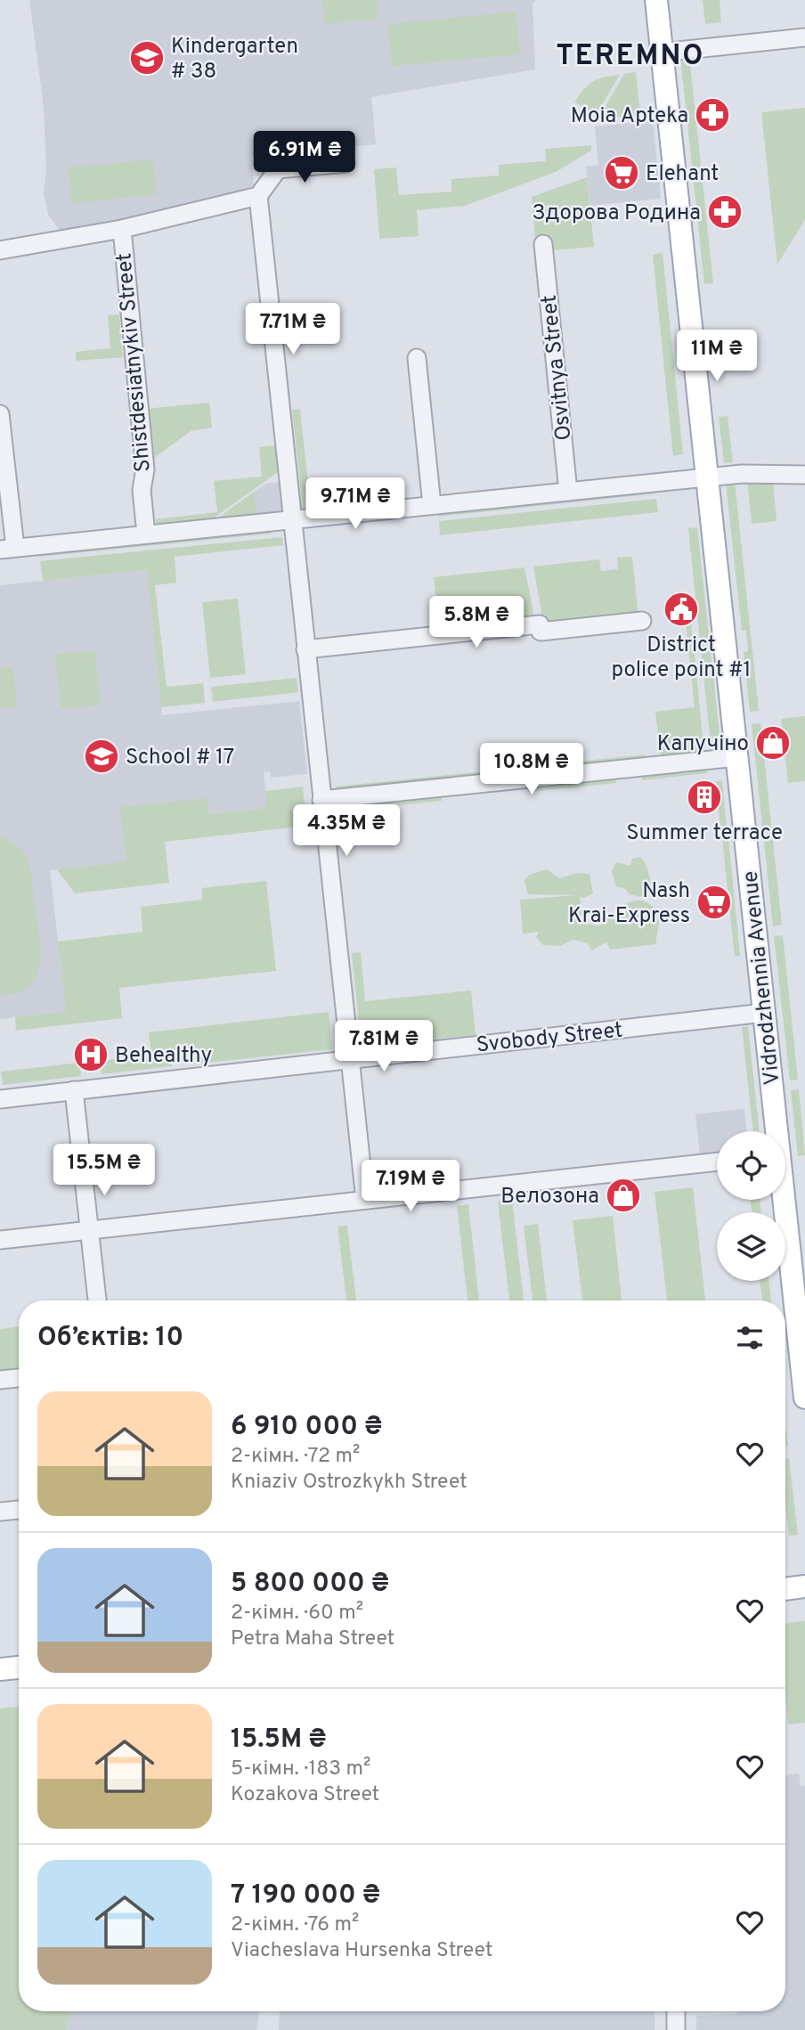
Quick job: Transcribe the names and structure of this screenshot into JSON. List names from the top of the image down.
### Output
{
  "streets": {
    "main road": ["Vidrodzhennia Avenue"],
    "street": ["Shistdesiatnykiv Street", "Osvitnya Street", "Svobody Street"]
  },
  "crossings": [
    ["Vidrodzhennia Avenue", "Svobody Street"]
  ],
  "districts": ["TEREMNO"],
  "places": {
    "school or university": ["Kindergarten # 38", "School # 17"],
    "pharmacy": ["Moia Apteka", "Здорова Родина"],
    "supermarket": ["Elehant", "Nash Krai-Express"],
    "public building": ["District police point #1"],
    "shop": ["Капучіно", "Велозона"],
    "building": ["Summer terrace"],
    "hospital": ["Behealthy"]
  },
  "page": {
    "price": [
      "6.91M ₴",
      "7.71M ₴",
      "11M ₴",
      "9.71M ₴",
      "5.8M ₴",
      "10.8M ₴",
      "4.35M ₴",
      "7.81M ₴",
      "15.5M ₴",
      "7.19M ₴"
    ],
    "heading": "Об’єктів: 10",
    "list": [
      {
        "name": "6 910 000 ₴",
        "note": "2-кімн. · 72 m² · Kniaziv Ostrozkykh Street"
      },
      {
        "name": "5 800 000 ₴",
        "note": "2-кімн. · 60 m² · Petra Maha Street"
      },
      {
        "name": "15.5M ₴",
        "note": "5-кімн. · 183 m² · Kozakova Street"
      },
      {
        "name": "7 190 000 ₴",
        "note": "2-кімн. · 76 m² · Viacheslava Hursenka Street"
      }
    ]
  }
}
